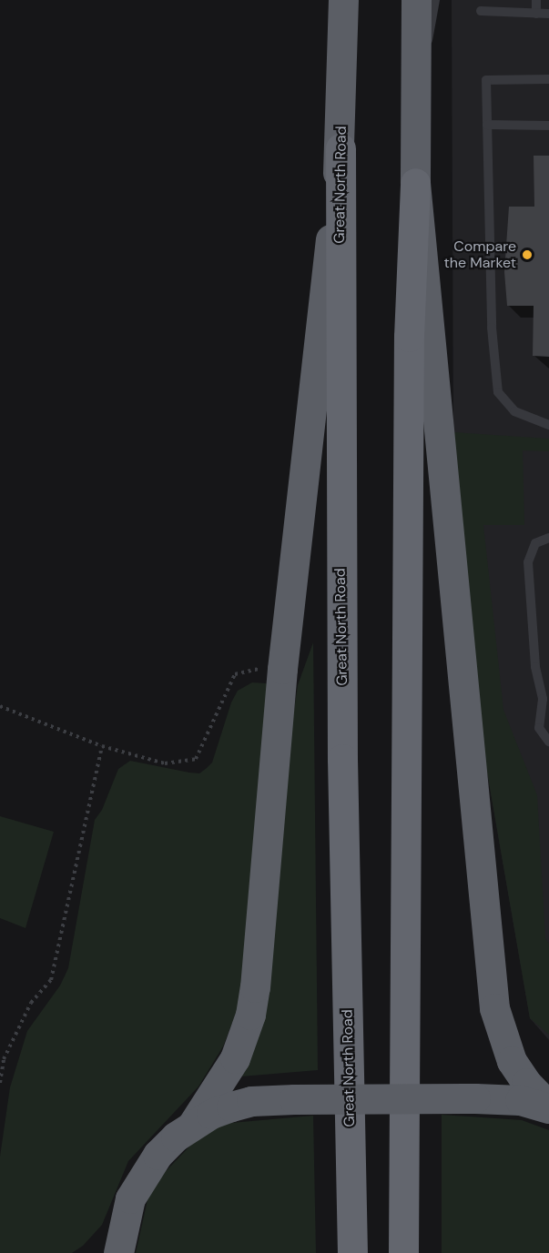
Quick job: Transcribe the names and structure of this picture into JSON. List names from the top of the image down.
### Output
{
  "streets": {
    "highway": ["Great North Road"]
  },
  "places": ["Compare the Market"]
}
